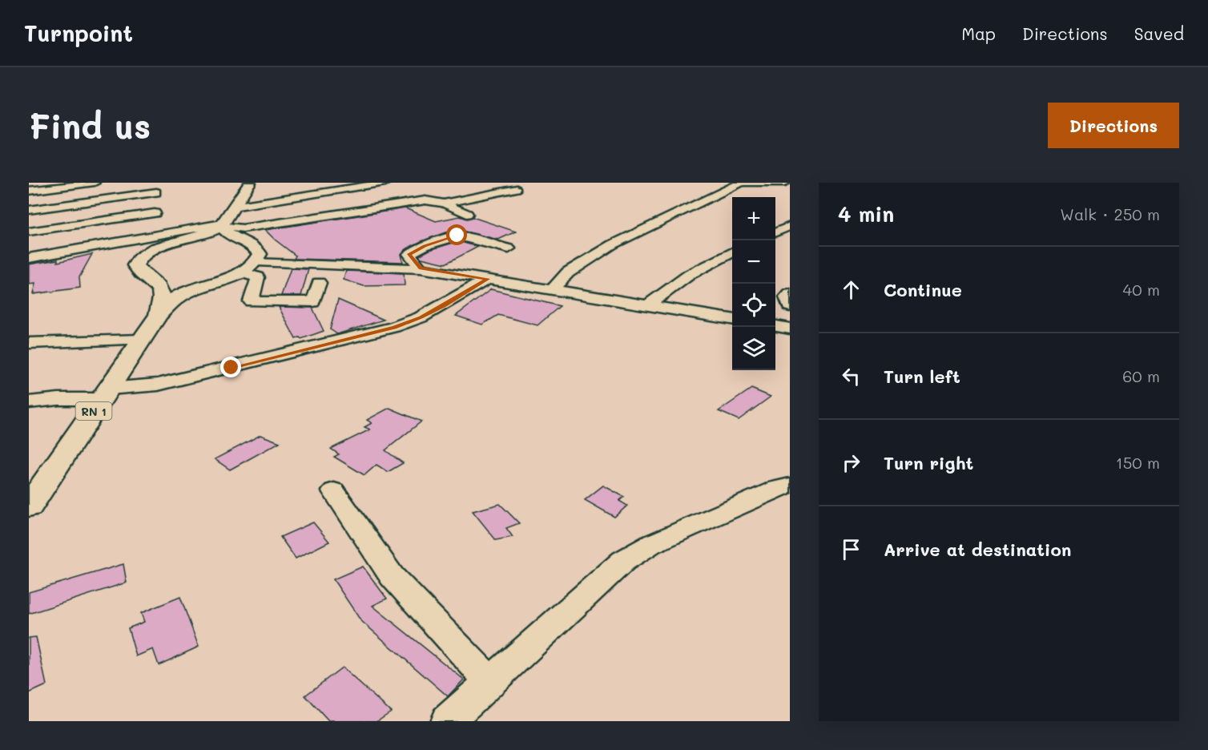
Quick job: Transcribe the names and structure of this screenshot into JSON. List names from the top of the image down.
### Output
{
  "streets": {
    "highway": ["RN 1"]
  },
  "page": {
    "header": "Turnpoint",
    "nav": ["Map", "Directions", "Saved"],
    "buttons": "Directions",
    "title": "Find us",
    "heading": ["4 min", "Walk · 250 m"],
    "map_buttons": ["+", "−"],
    "list": [
      ["Continue", "40 m"],
      ["Turn left", "60 m"],
      ["Turn right", "150 m"],
      "Arrive at destination"
    ]
  }
}
